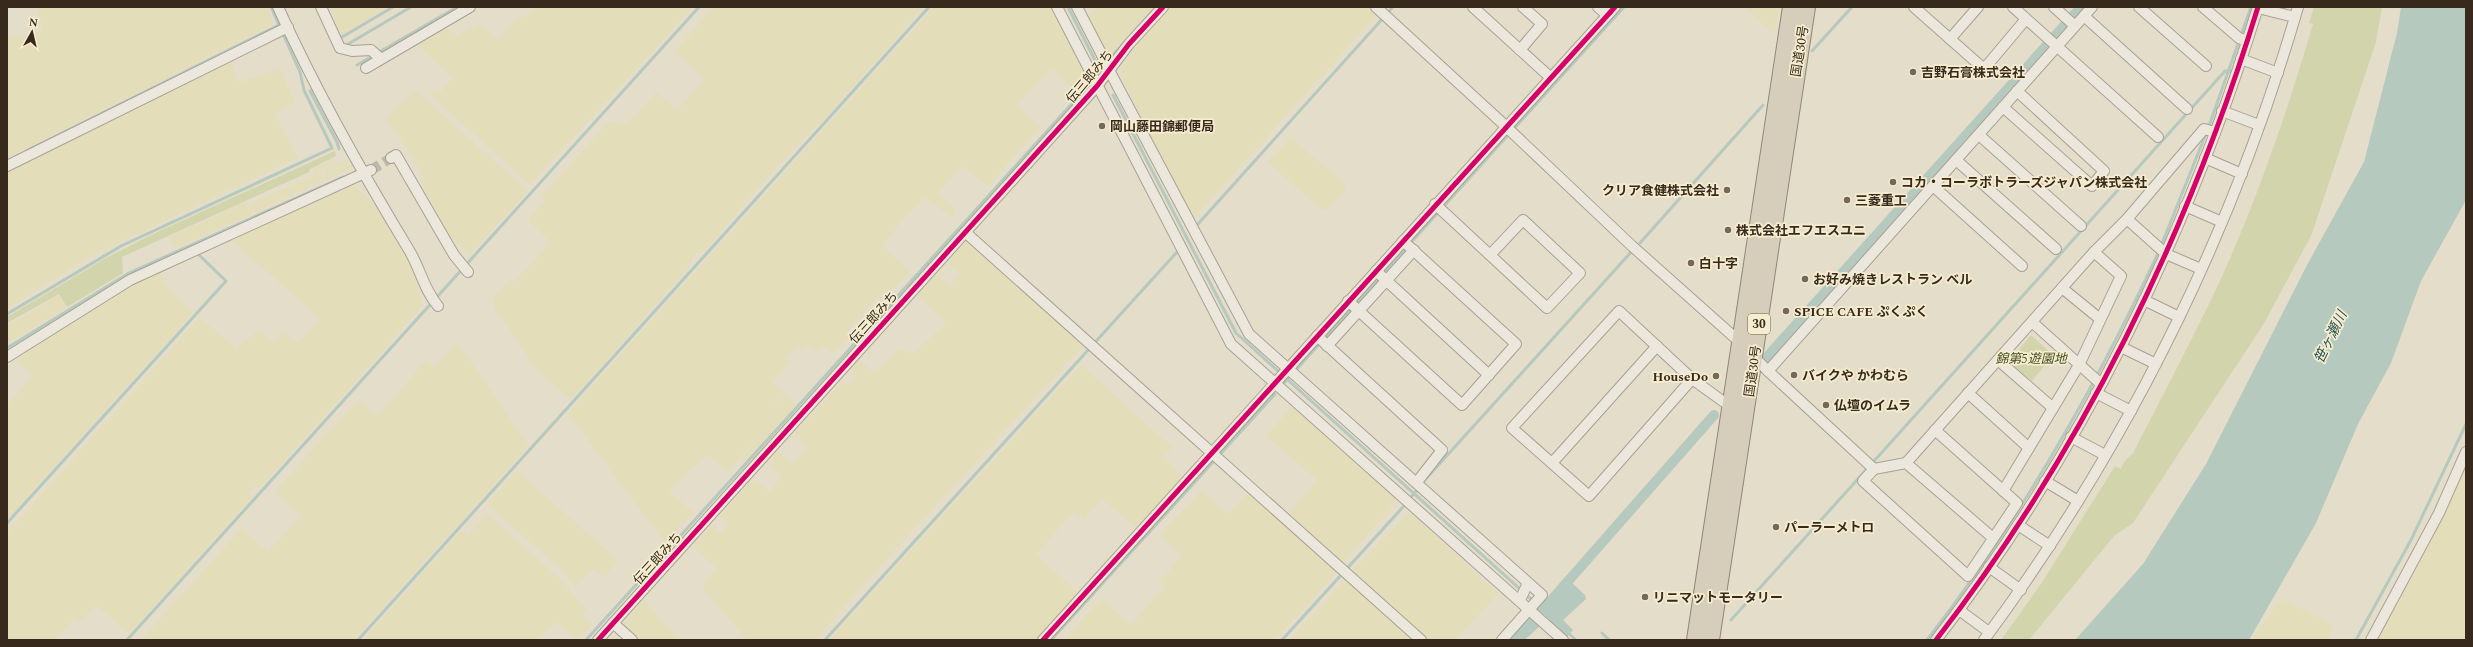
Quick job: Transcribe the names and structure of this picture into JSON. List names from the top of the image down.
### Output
{
  "streets": {
    "highway": ["国道30号", "30"],
    "street": ["伝三郎みち"]
  },
  "water": ["笹ヶ瀬川"],
  "parks": ["錦第5遊園地"],
  "places": [
    "吉野石膏株式会社",
    "岡山藤田錦郵便局",
    "コカ・コーラボトラーズジャパン株式会社",
    "クリア食健株式会社",
    "三菱重工",
    "株式会社エフエスユニ",
    "白十字",
    "お好み焼きレストラン ベル",
    "SPICE CAFE ぷくぷく",
    "バイクや かわむら",
    "HouseDo",
    "仏壇のイムラ",
    "パーラーメトロ",
    "リニマットモータリー"
  ],
  "north": "top"
}
